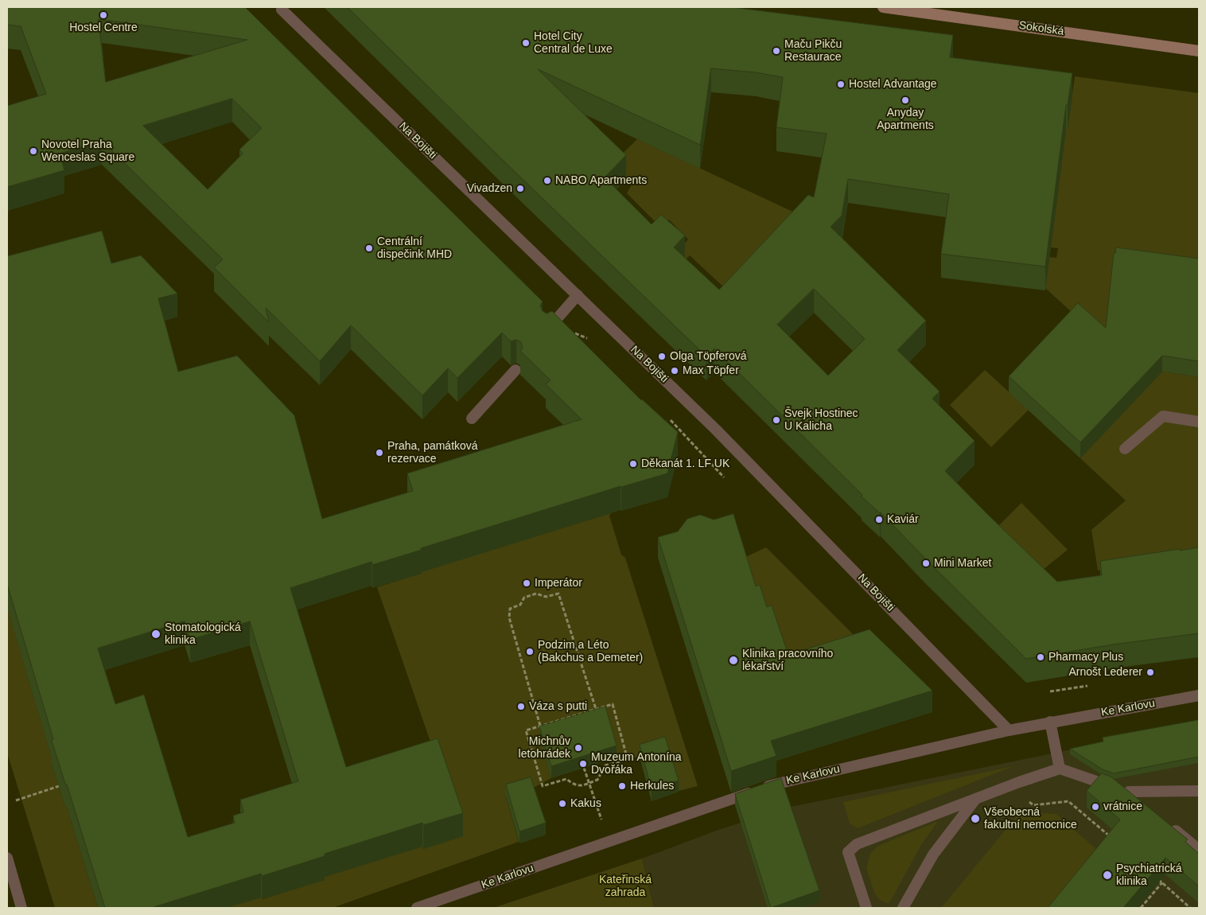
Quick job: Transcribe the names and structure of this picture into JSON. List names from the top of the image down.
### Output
{
  "streets": {
    "main road": ["Sokolská"],
    "street": ["Na Bojišti", "Ke Karlovu"]
  },
  "crossings": [
    ["Na Bojišti", "Ke Karlovu"]
  ],
  "parks": ["Kateřinská zahrada"],
  "places": [
    "Hostel Centre",
    "Hotel City Central de Luxe",
    "Maču Pikču Restaurace",
    "Hostel Advantage",
    "Anyday Apartments",
    "Novotel Praha Wenceslas Square",
    "NABO Apartments",
    "Vivadzen",
    "Centrální dispečink MHD",
    "Olga Tӧpferová",
    "Max Tӧpfer",
    "Švejk Hostinec U Kalicha",
    "Praha, památková rezervace",
    "Děkanát 1. LF UK",
    "Kaviár",
    "Mini Market",
    "Imperátor",
    "Stomatologická klinika",
    "Podzim a Léto (Bakchus a Demeter)",
    "Pharmacy Plus",
    "Klinika pracovního lékařství",
    "Arnošt Lederer",
    "Váza s putti",
    "Michnův letohrádek",
    "Muzeum Antonína Dvořáka",
    "Herkules",
    "Kakus",
    "vrátnice",
    "Všeobecná fakultní nemocnice",
    "Psychiatrická klinika"
  ]
}
